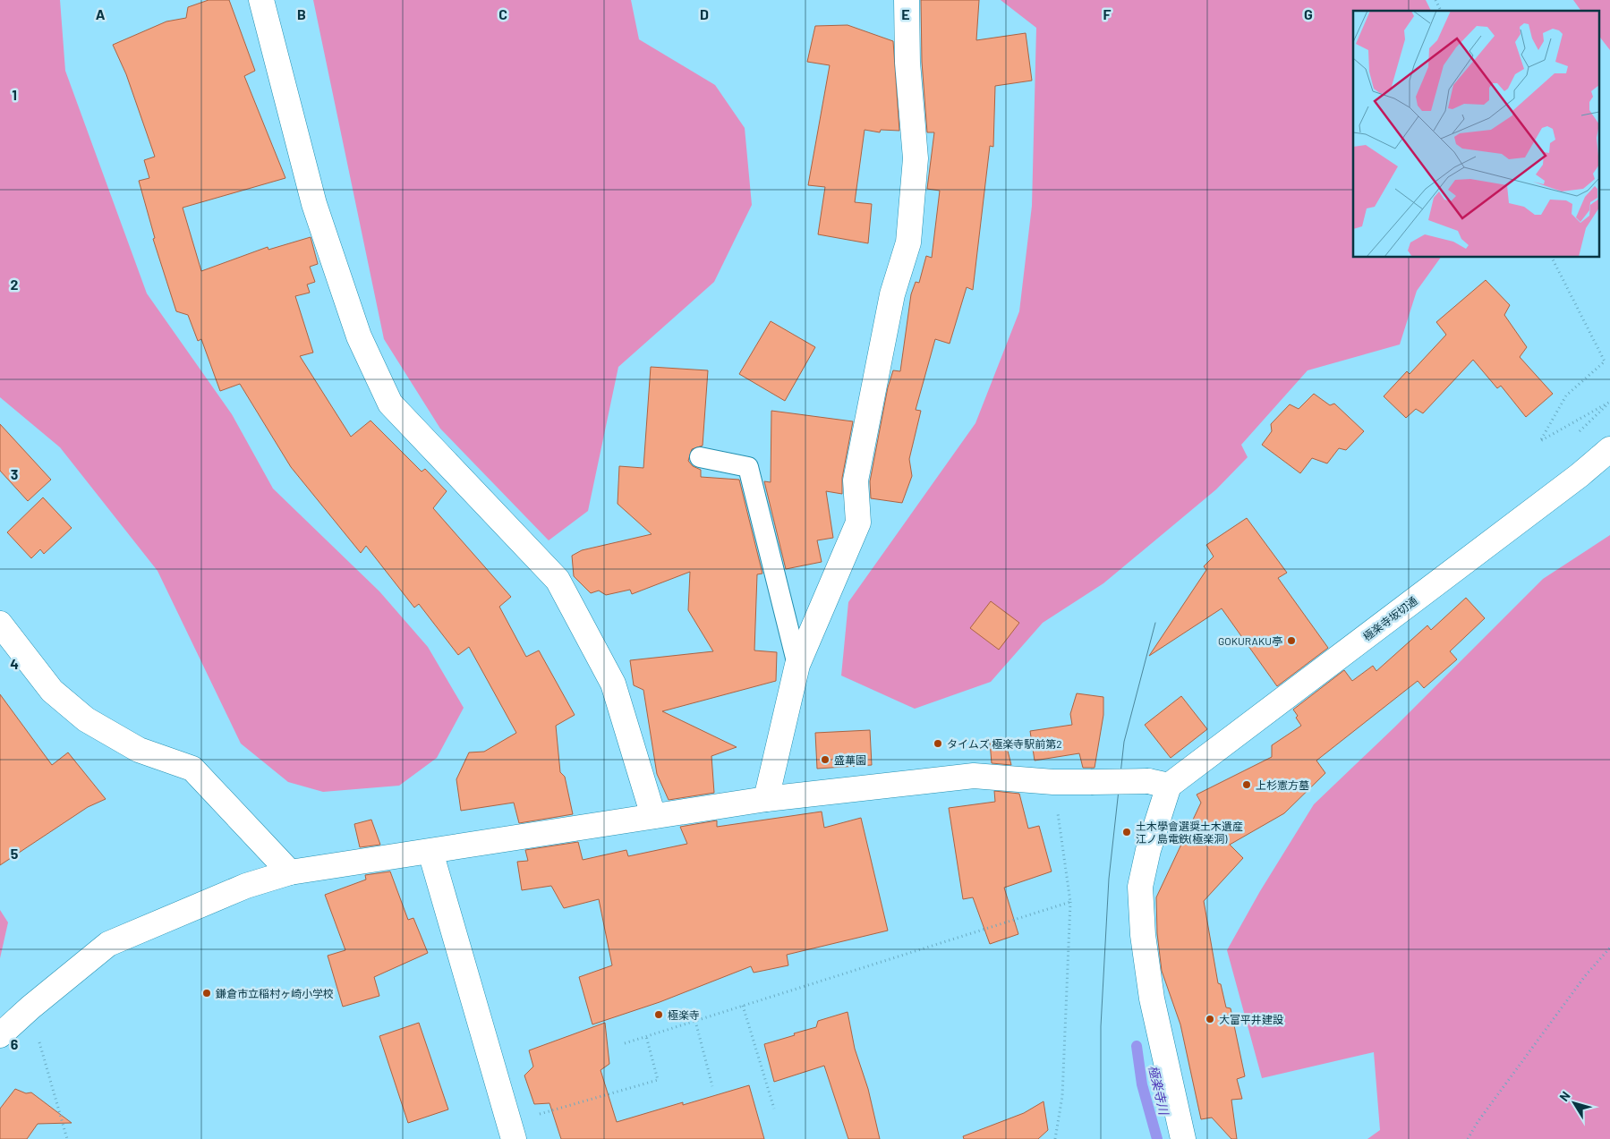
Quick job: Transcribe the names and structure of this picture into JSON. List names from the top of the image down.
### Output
{
  "streets": {
    "street": ["極楽寺坂切通"]
  },
  "water": ["極楽寺川"],
  "places": [
    "GOKURAKU亭",
    "タイムズ 極楽寺駅前第2",
    "盛華園",
    "上杉憲方墓",
    "土木學會選奨土木遺産 江ノ島電鉄(極楽洞)",
    "鎌倉市立稲村ヶ崎小学校",
    "極楽寺",
    "大富平井建設"
  ],
  "north": "top left",
  "grid": {
    "columns": [
      "A",
      "B",
      "C",
      "D",
      "E",
      "F",
      "G"
    ],
    "rows": [
      "1",
      "2",
      "3",
      "4",
      "5",
      "6"
    ]
  }
}
